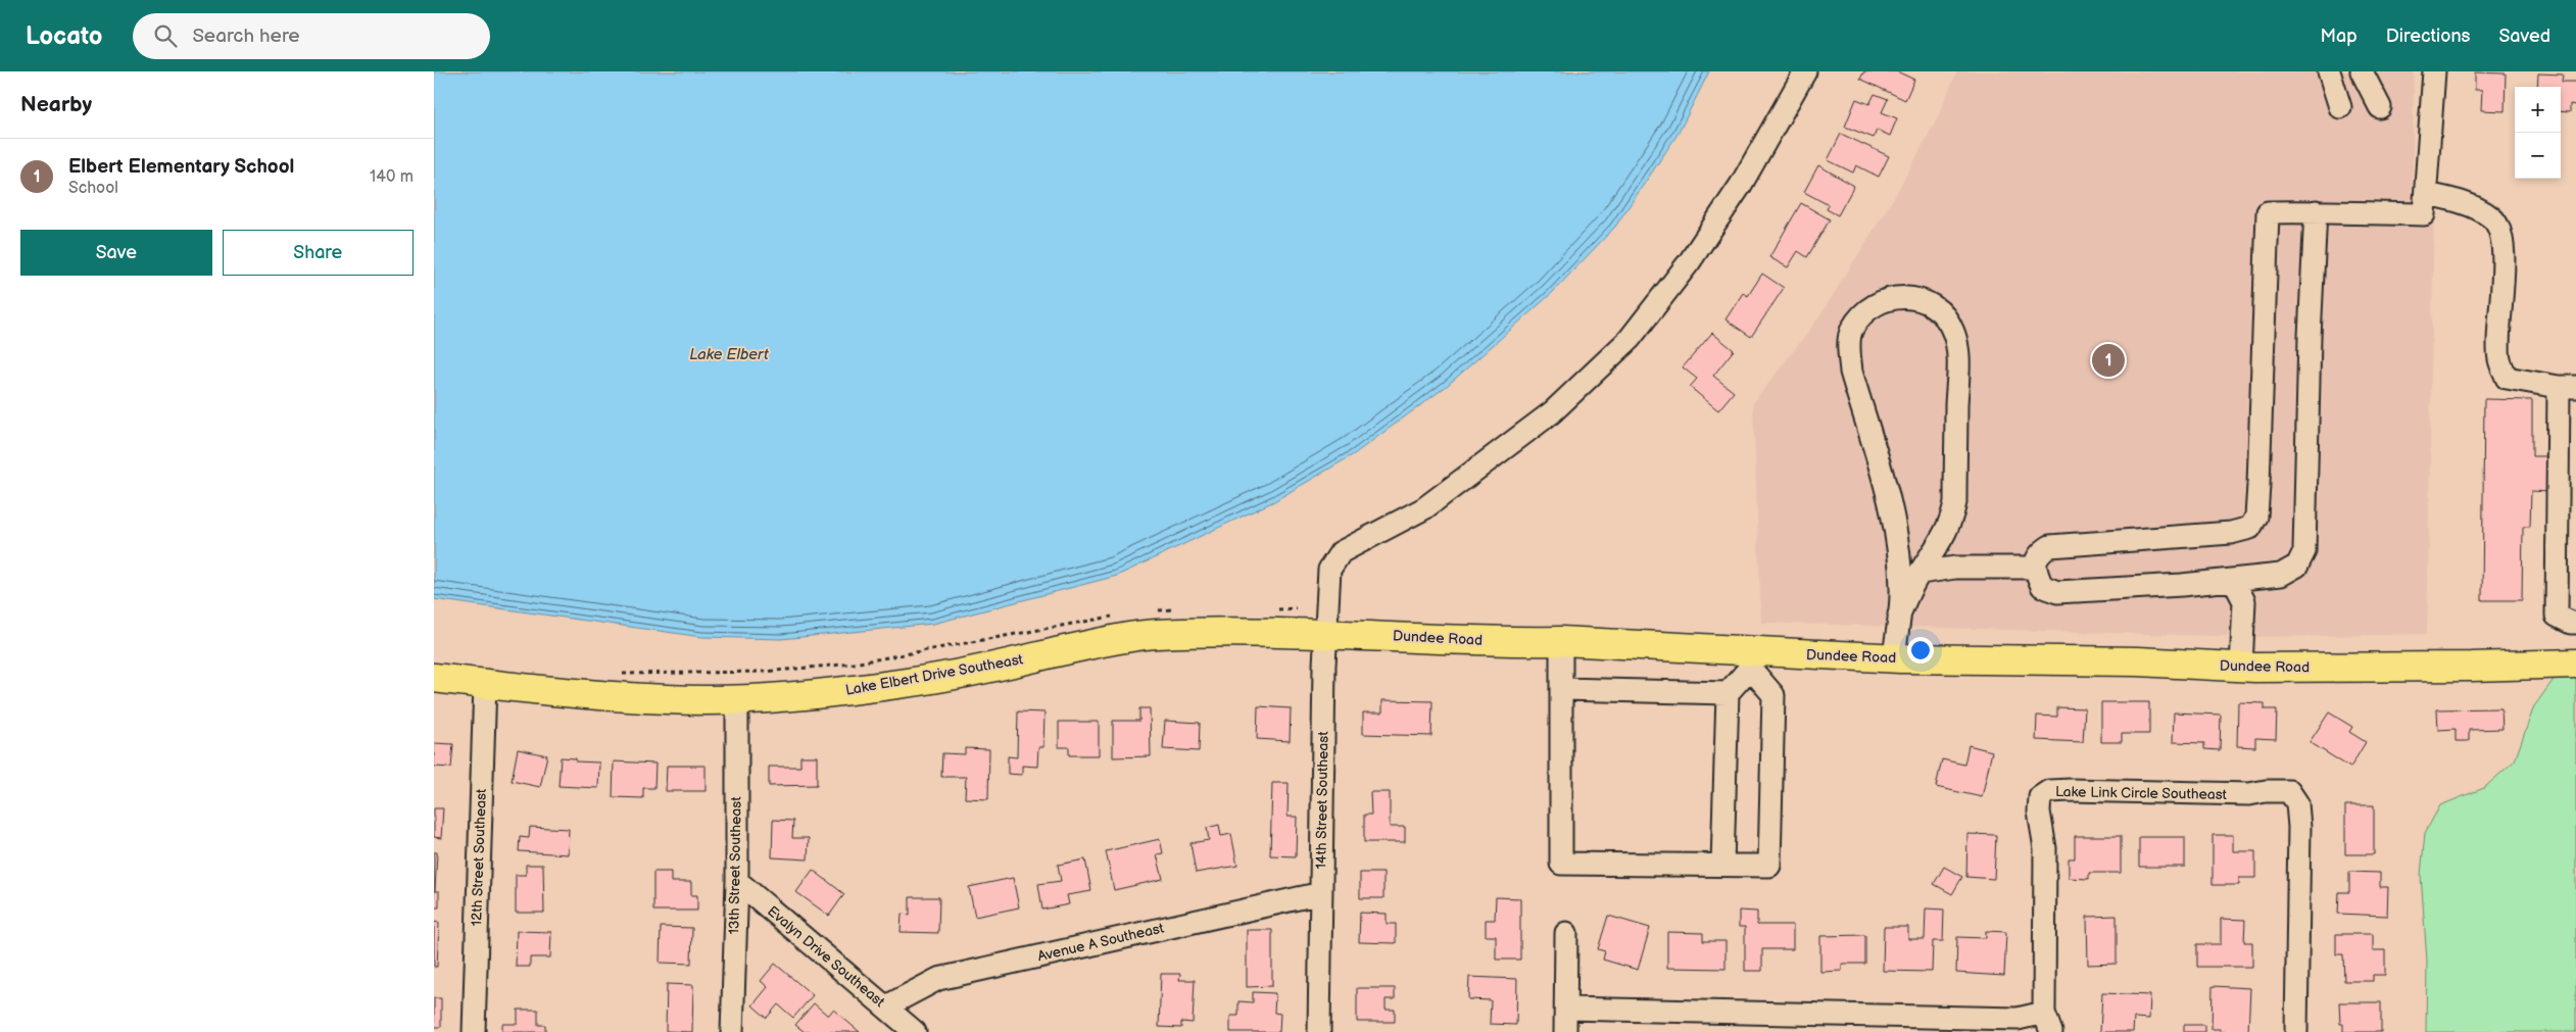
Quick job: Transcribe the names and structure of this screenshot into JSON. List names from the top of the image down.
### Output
{
  "streets": {
    "main road": ["Dundee Road", "Lake Elbert Drive Southeast"],
    "street": [
      "Lake Link Circle Southeast",
      "14th Street Southeast",
      "12th Street Southeast",
      "13th Street Southeast",
      "Avenue A Southeast",
      "Evalyn Drive Southeast"
    ]
  },
  "crossings": [
    ["Dundee Road", "Lake Elbert Drive Southeast"],
    ["Dundee Road", "14th Street Southeast"],
    ["Lake Elbert Drive Southeast", "12th Street Southeast"],
    ["Lake Elbert Drive Southeast", "13th Street Southeast"],
    ["14th Street Southeast", "Avenue A Southeast"],
    ["13th Street Southeast", "Evalyn Drive Southeast"],
    ["Avenue A Southeast", "Evalyn Drive Southeast"]
  ],
  "water": ["Lake Elbert"],
  "page": {
    "header": "Locato",
    "search": "Search here",
    "nav": ["Map", "Directions", "Saved"],
    "heading": "Nearby",
    "map_buttons": ["+", "−"],
    "list": [
      {
        "mark": "1",
        "name": "Elbert Elementary School",
        "note": "School",
        "value": "140 m"
      }
    ],
    "buttons": ["Save", "Share"],
    "pins": "1"
  }
}
